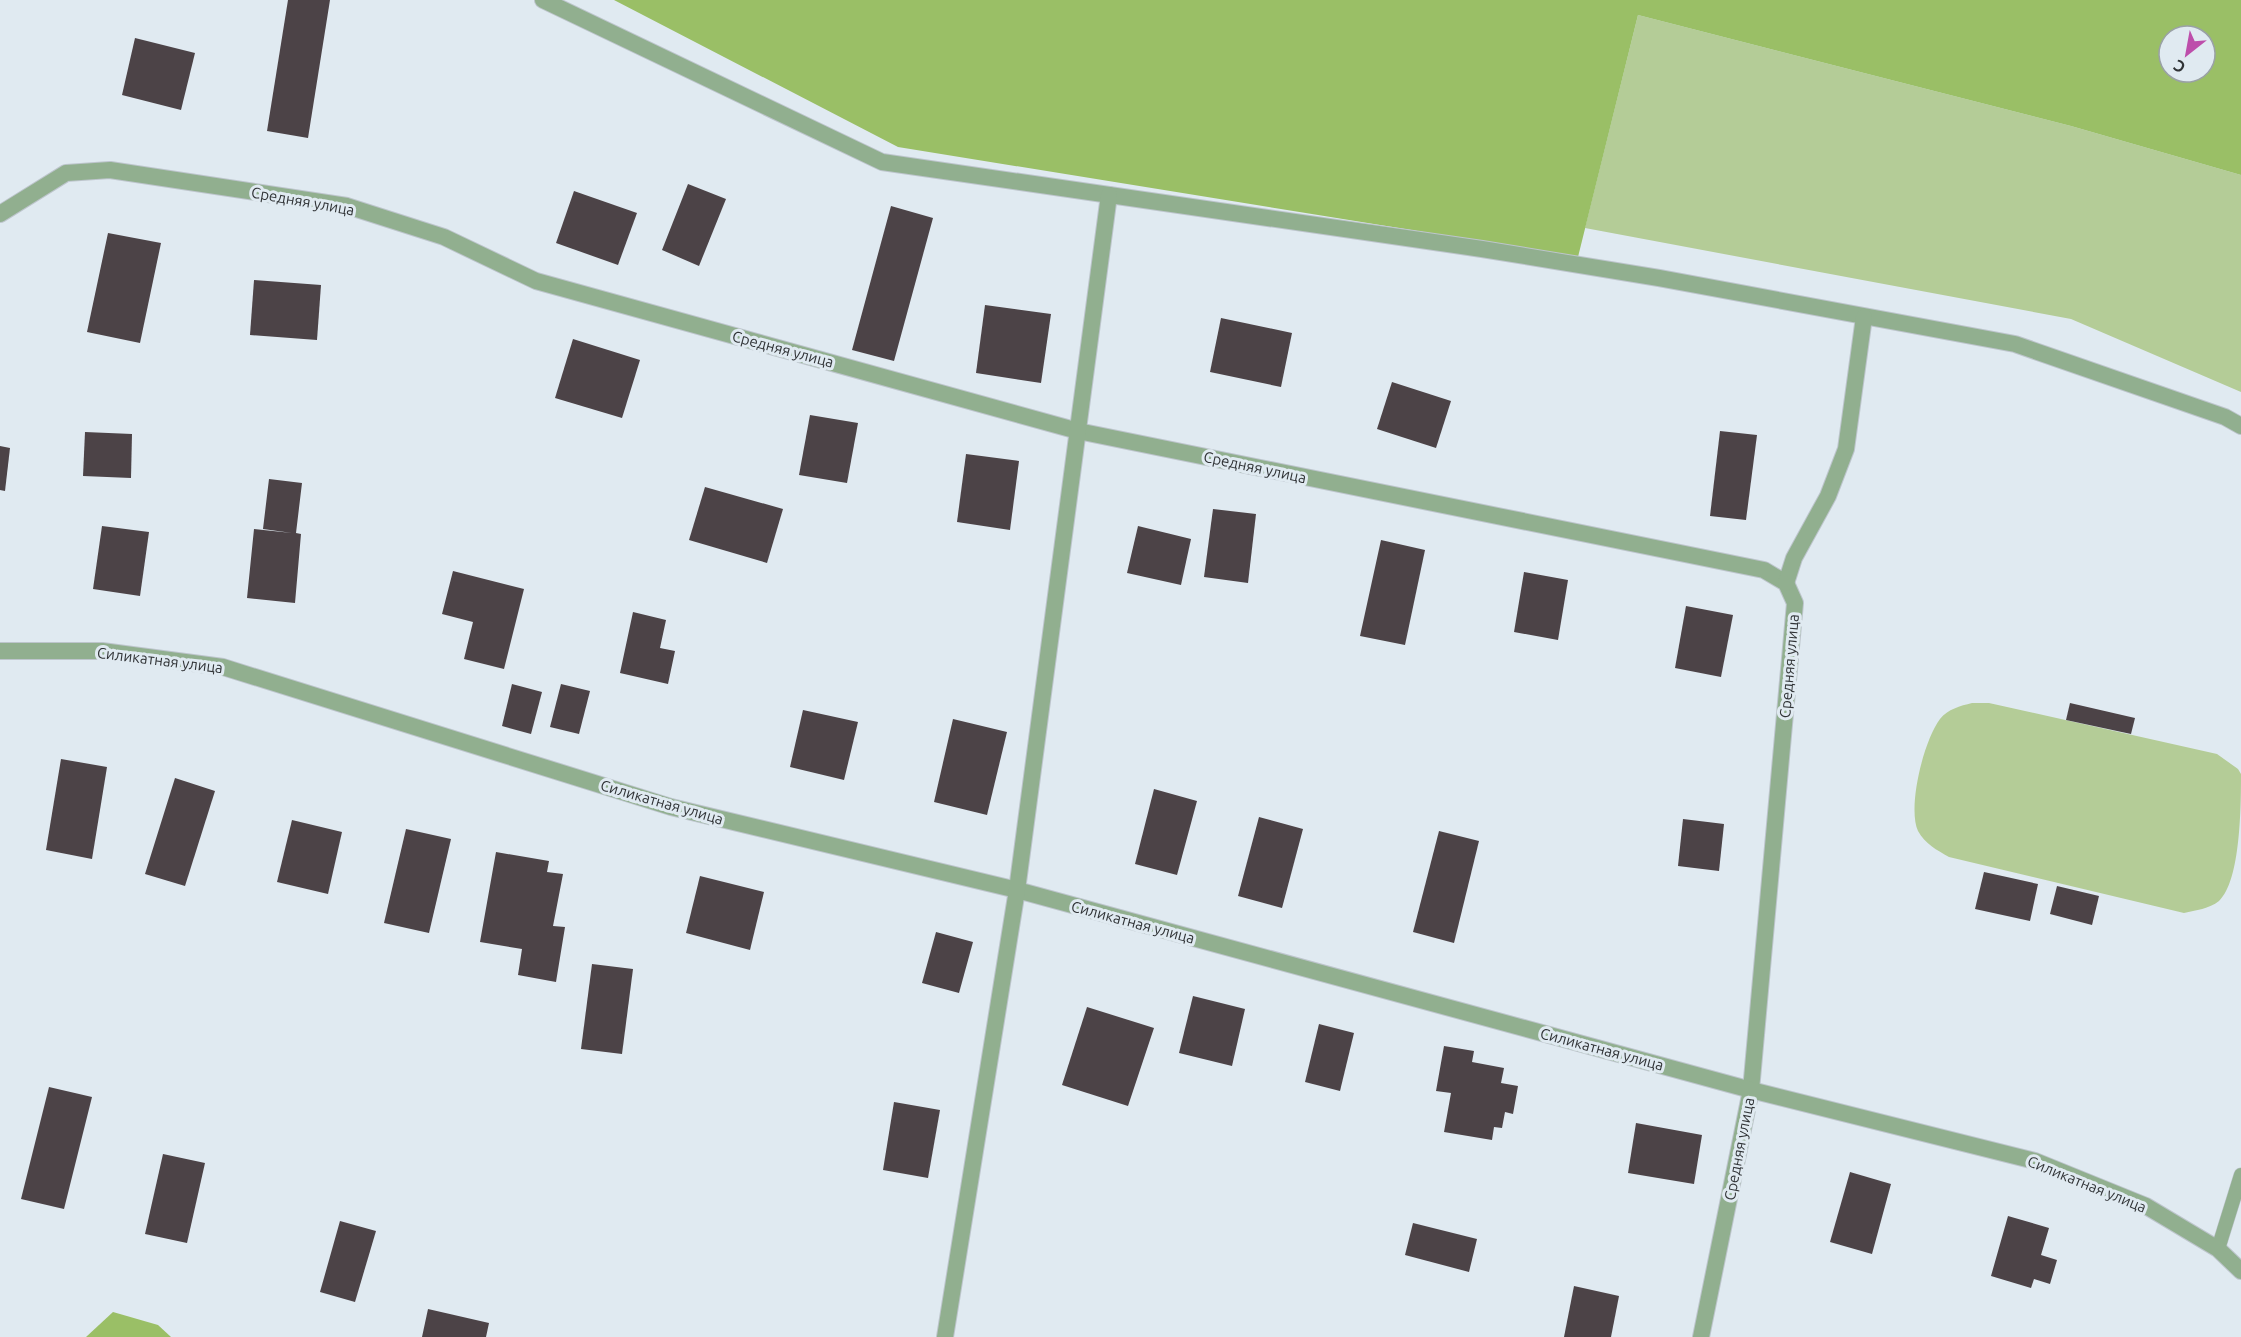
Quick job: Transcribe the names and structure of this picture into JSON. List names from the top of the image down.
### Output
{
  "streets": {
    "street": ["Средняя улица", "Силикатная улица"]
  },
  "crossings": [
    ["Средняя улица", "Силикатная улица"]
  ],
  "north": "bottom left"
}
